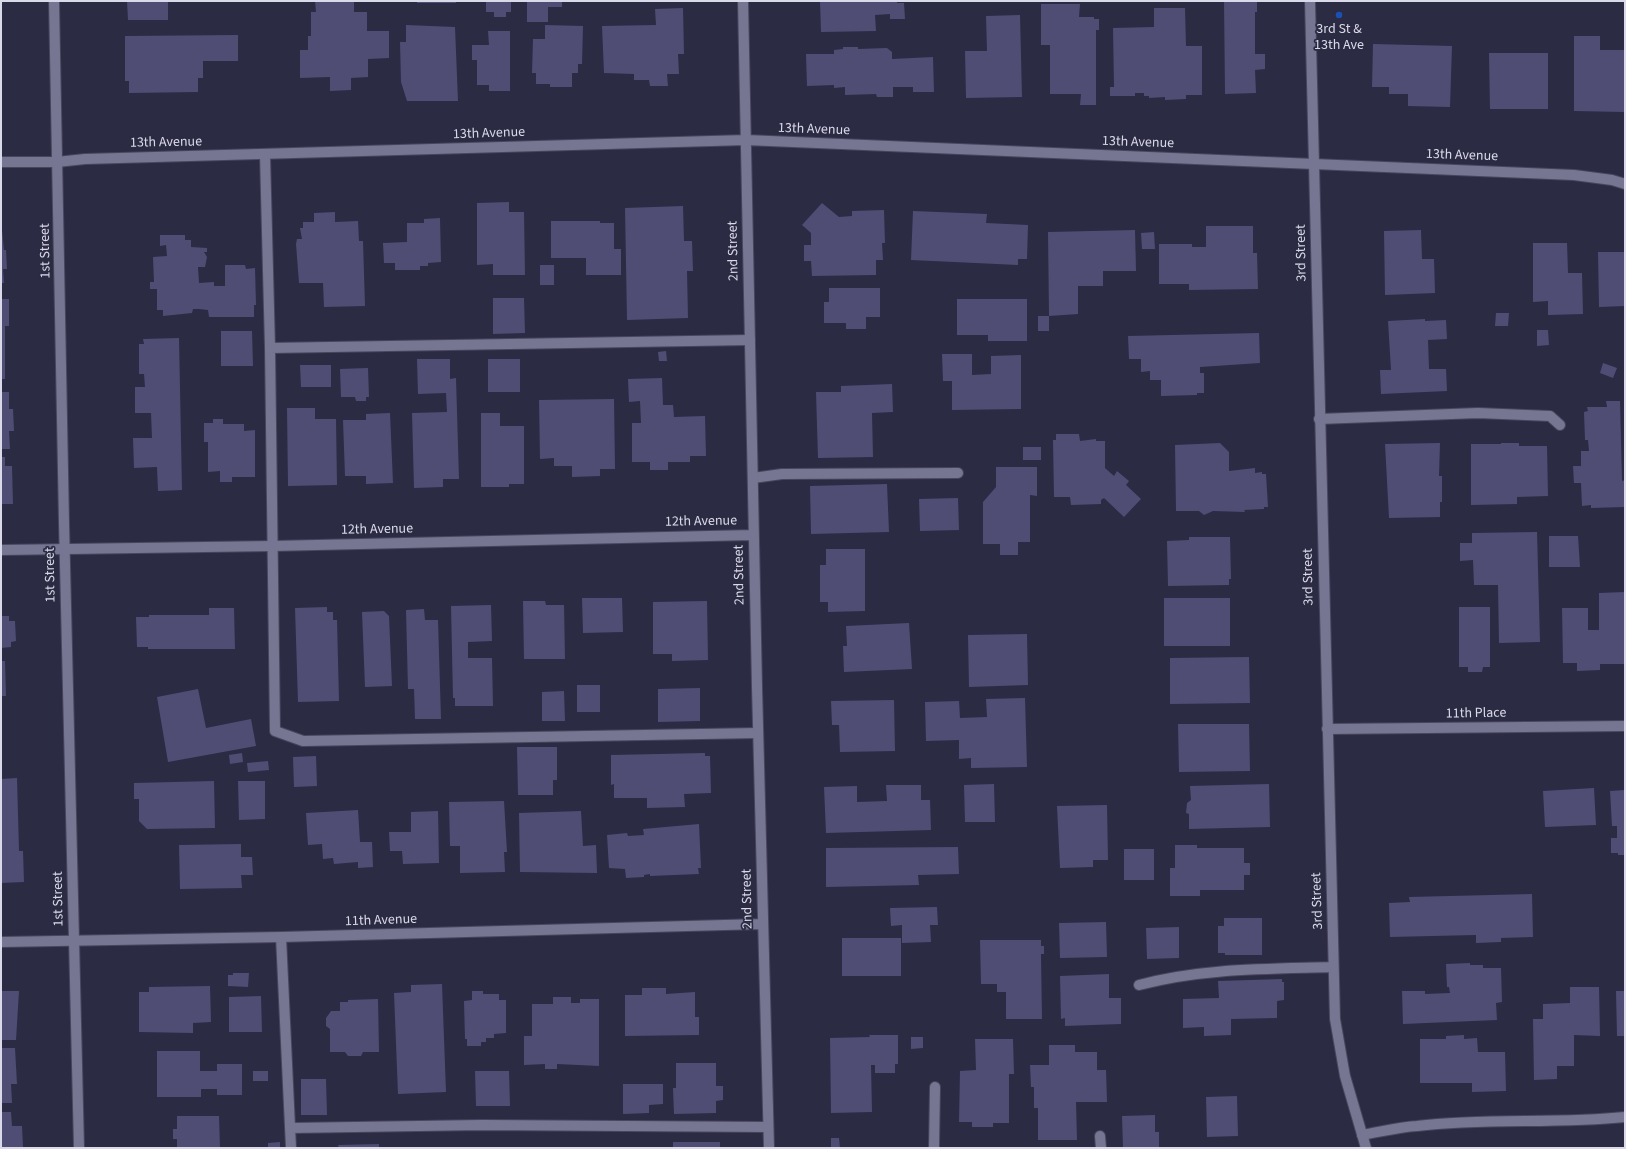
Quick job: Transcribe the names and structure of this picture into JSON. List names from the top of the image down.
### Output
{
  "streets": {
    "street": [
      "13th Avenue",
      "1st Street",
      "2nd Street",
      "3rd Street",
      "12th Avenue",
      "11th Place",
      "11th Avenue"
    ]
  },
  "crossings": [
    ["13th Avenue", "1st Street"],
    ["13th Avenue", "2nd Street"],
    ["13th Avenue", "3rd Street"],
    ["1st Street", "12th Avenue"],
    ["1st Street", "11th Avenue"],
    ["2nd Street", "12th Avenue"],
    ["2nd Street", "11th Avenue"],
    ["3rd Street", "11th Place"]
  ],
  "places": ["3rd St & 13th Ave"]
}
